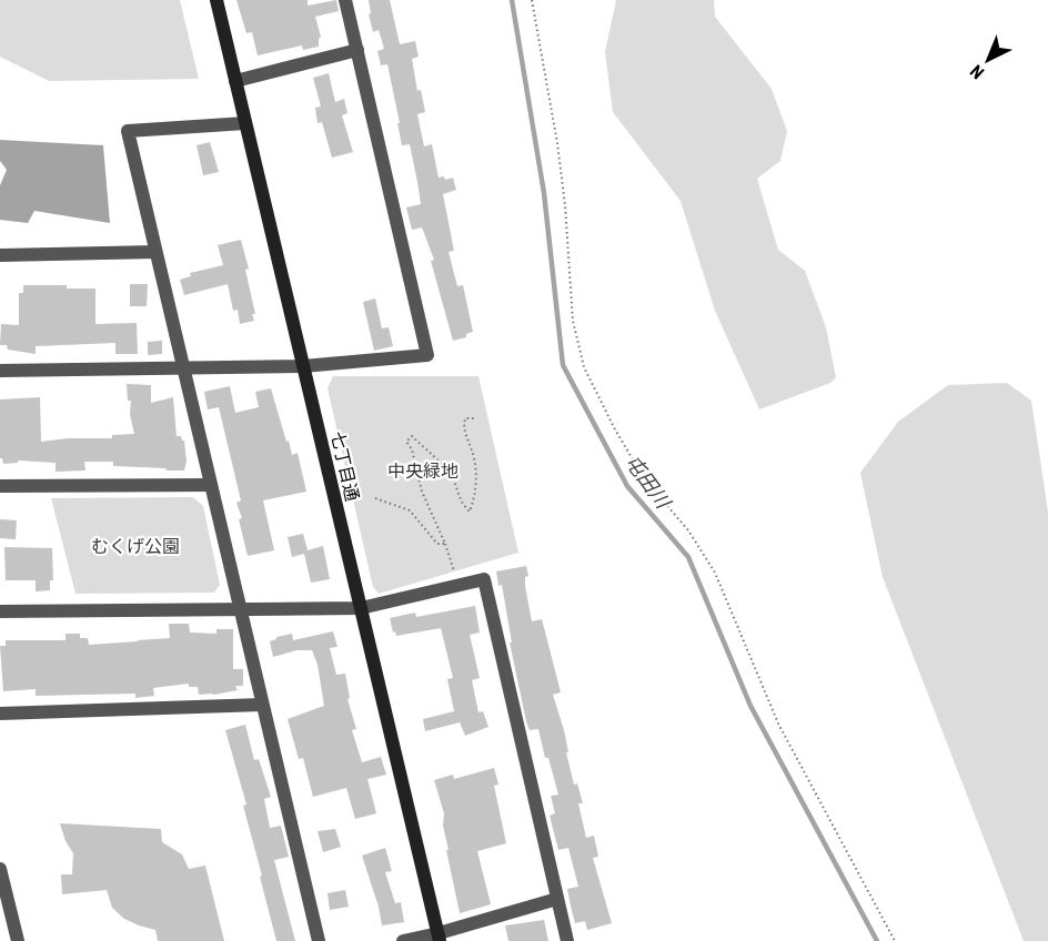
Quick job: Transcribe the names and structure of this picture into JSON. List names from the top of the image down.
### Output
{
  "streets": {
    "street": ["七丁目通"]
  },
  "water": ["屯田川"],
  "parks": ["中央緑地", "むくげ公園"],
  "north": "bottom left"
}
